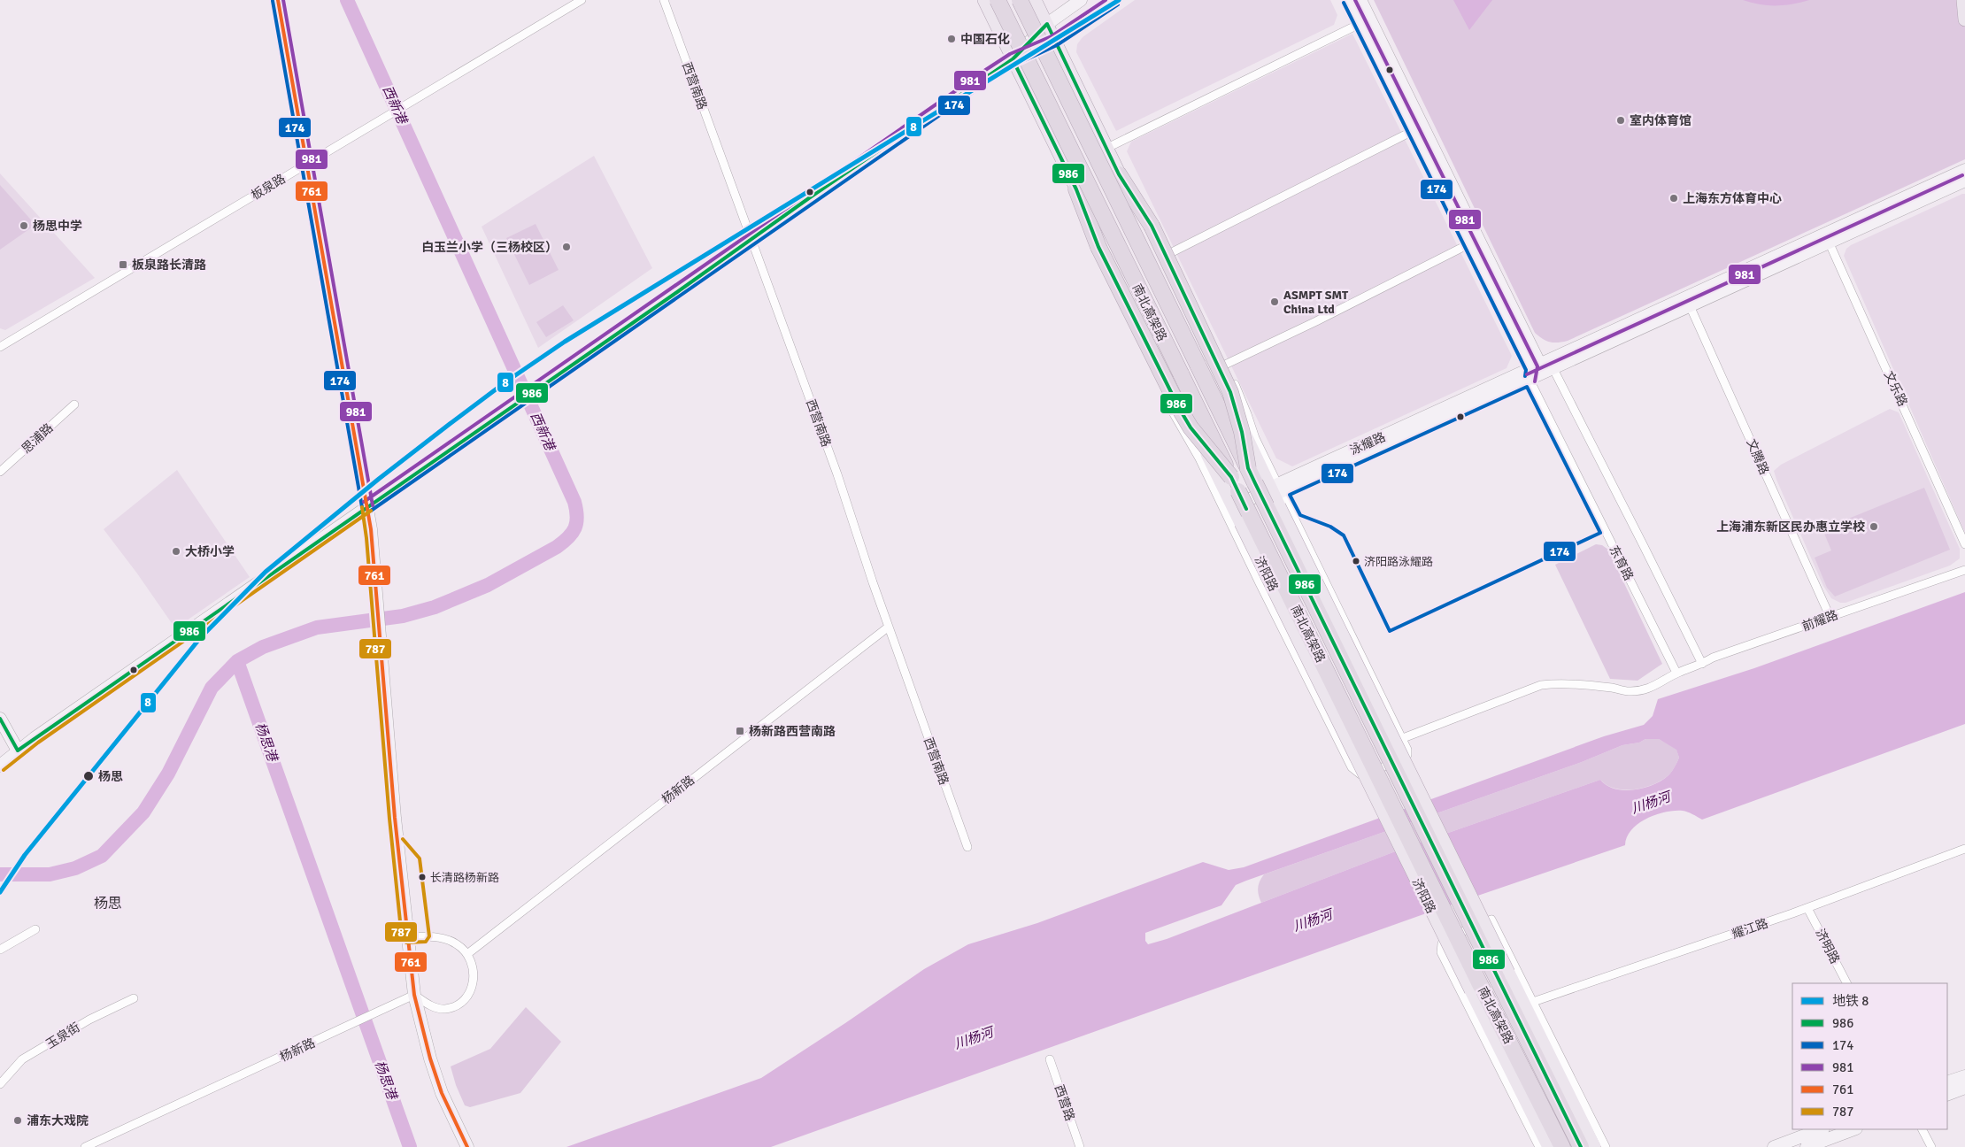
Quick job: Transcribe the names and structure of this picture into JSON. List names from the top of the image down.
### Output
{
  "streets": {
    "highway": ["南北高架路"],
    "main road": ["济阳路"],
    "street": [
      "西营南路",
      "板泉路",
      "文乐路",
      "思浦路",
      "泳耀路",
      "文腾路",
      "东育路",
      "前耀路",
      "杨新路",
      "耀江路",
      "济明路",
      "玉泉街",
      "西营路"
    ]
  },
  "crossings": [
    ["西营南路", "杨新路"],
    ["文乐路", "泳耀路"],
    ["泳耀路", "文腾路"],
    ["泳耀路", "东育路"],
    ["泳耀路", "济阳路"],
    ["文腾路", "前耀路"],
    ["东育路", "前耀路"],
    ["耀江路", "济明路"]
  ],
  "districts": ["杨思"],
  "water": ["西新港", "杨思港", "川杨河"],
  "places": {
    "other": [
      "中国石化",
      "室内体育馆",
      "上海东方体育中心",
      "杨思中学",
      "白玉兰小学（三杨校区）",
      "ASMPT SMT China Ltd",
      "上海浦东新区民办惠立学校",
      "大桥小学",
      "济阳路泳耀路",
      "杨思",
      "长清路杨新路",
      "浦东大戏院"
    ],
    "transit": ["板泉路长清路", "杨新路西营南路"]
  },
  "lines": [
    "metro line 8",
    "transit line 981",
    "transit line 761",
    "transit line 174",
    "transit line 986",
    "transit line 787"
  ],
  "legend": [
    "地铁 8",
    "986",
    "174",
    "981",
    "761",
    "787"
  ]
}
